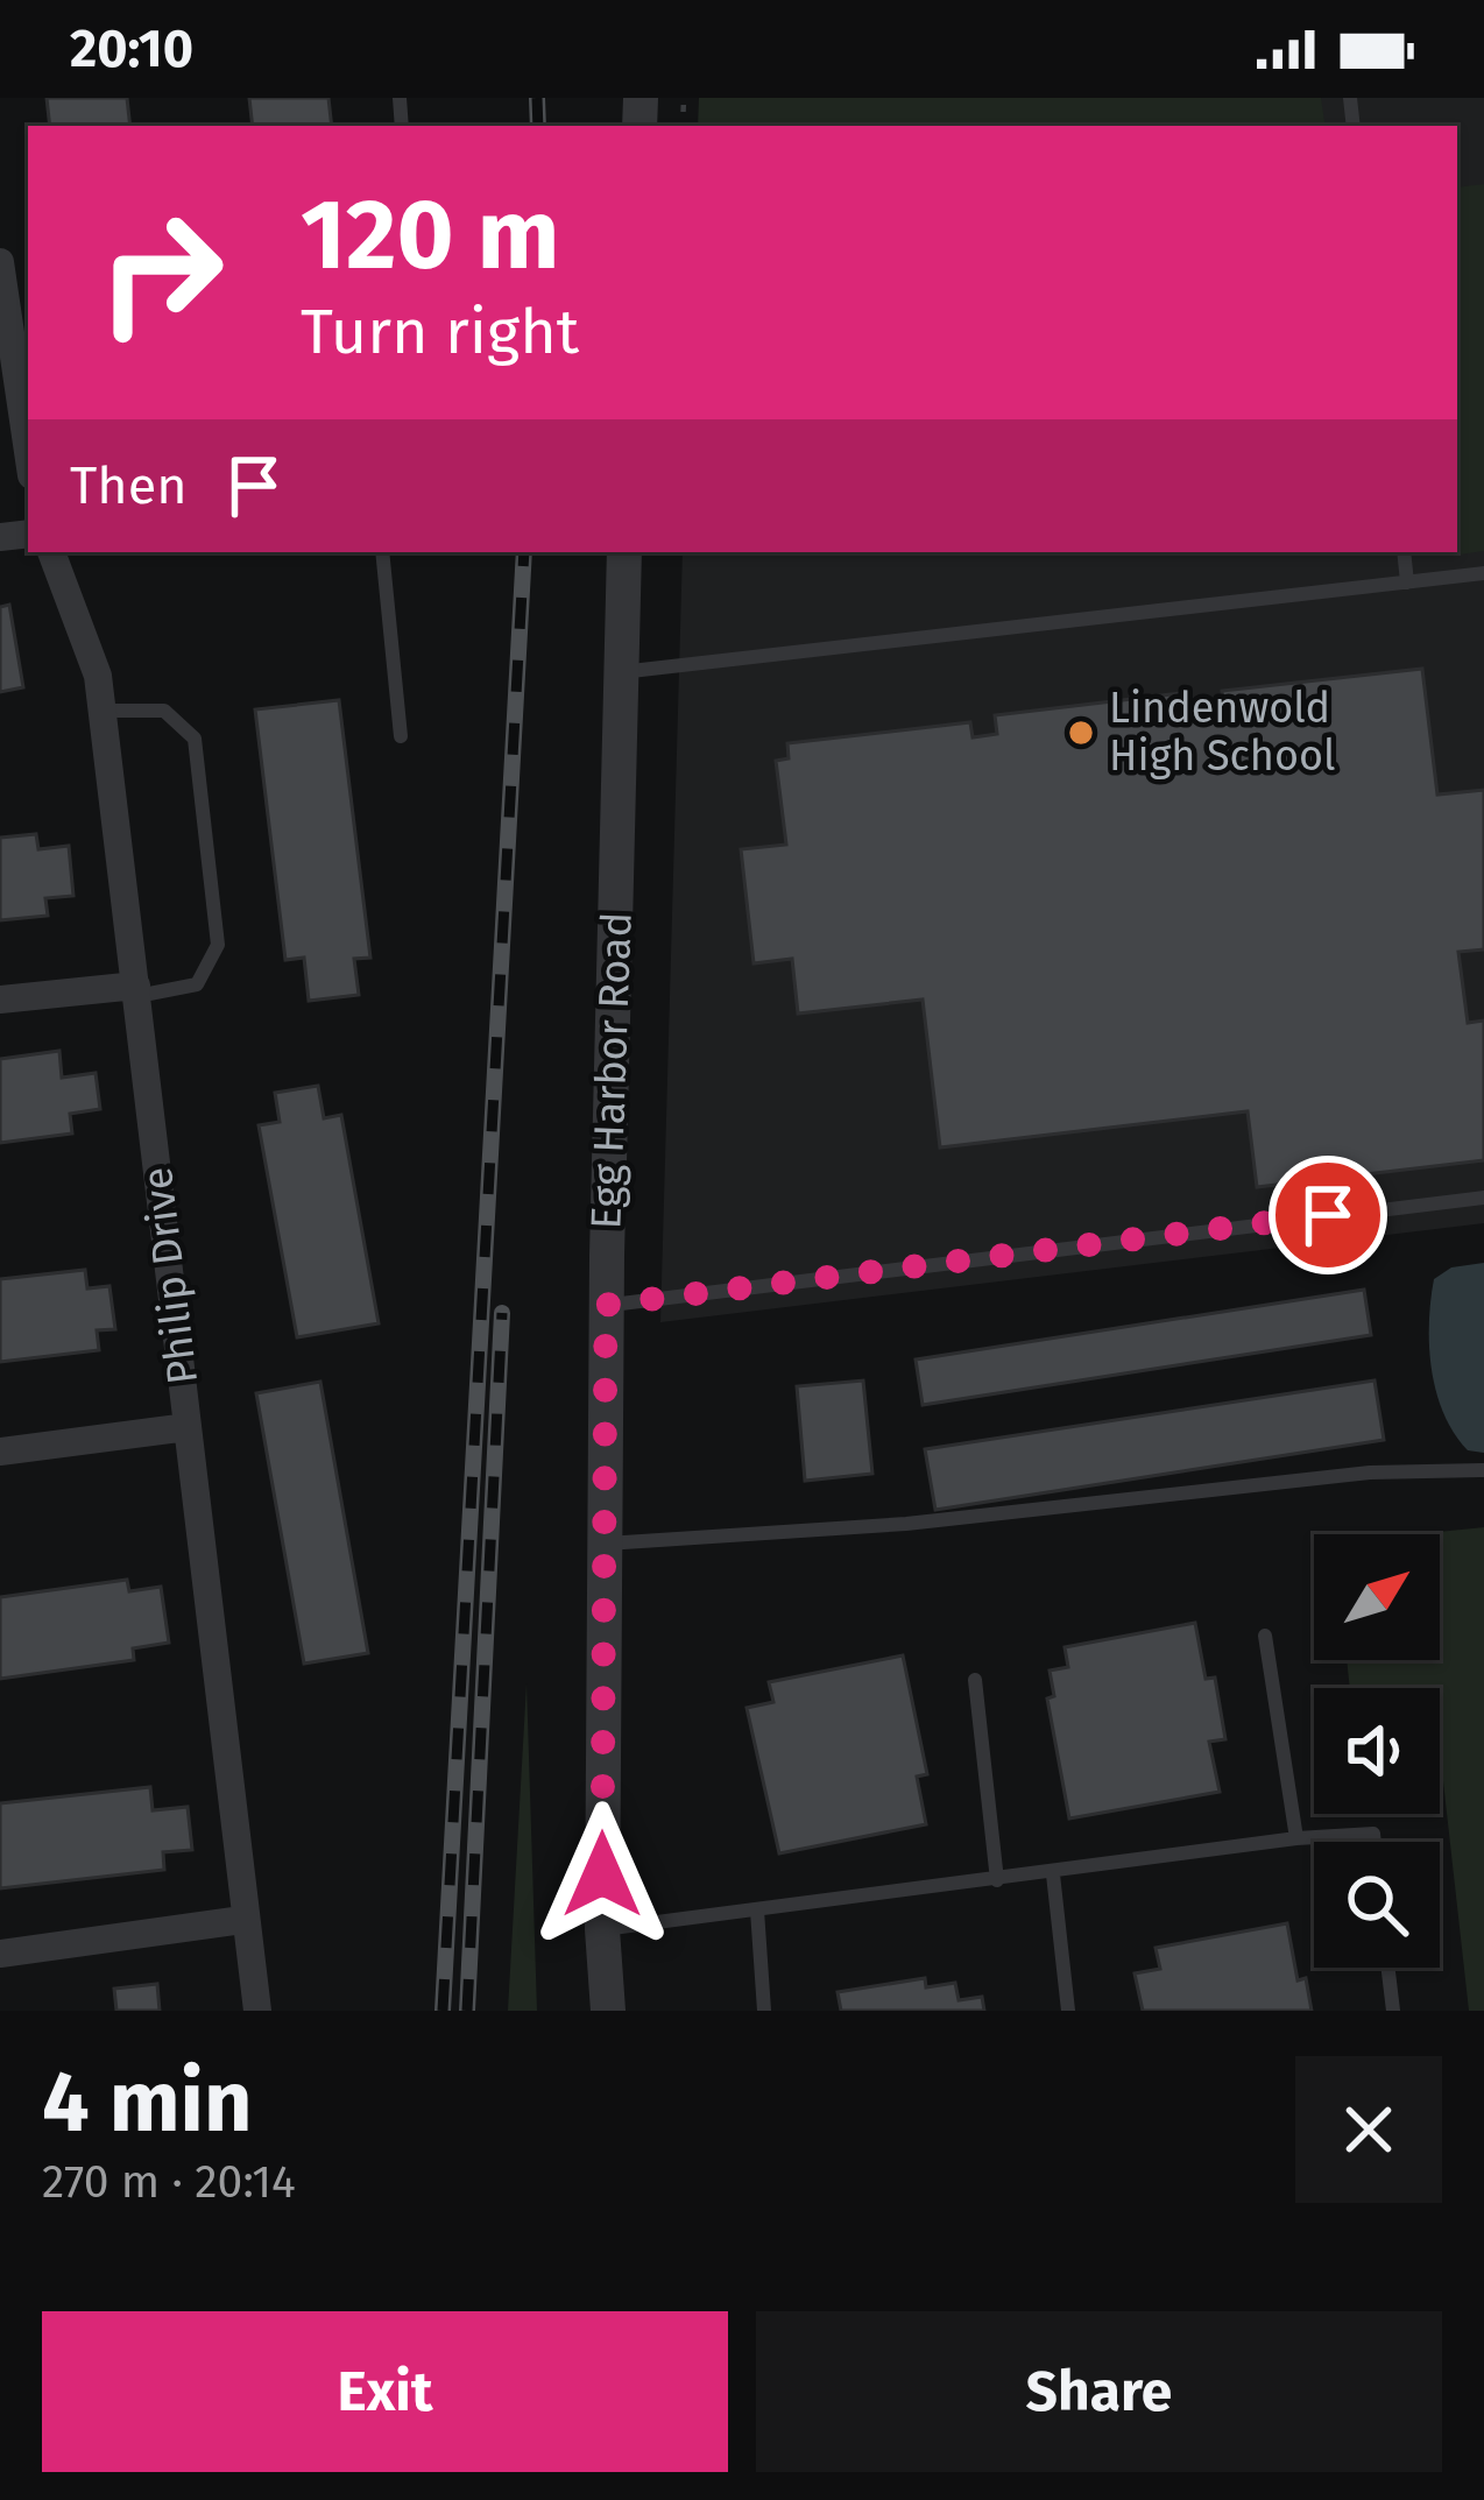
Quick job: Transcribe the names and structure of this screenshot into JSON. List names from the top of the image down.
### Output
{
  "streets": {
    "street": ["Egg Harbor Road", "Philip Drive"]
  },
  "places": ["Lindenwold High School"],
  "north": "top right",
  "page": {
    "status": "20:10",
    "turn": ["120 m", "Turn right"],
    "then": "Then",
    "heading": ["4 min", "270 m · 20:14"],
    "buttons": ["Exit", "Share"]
  }
}
